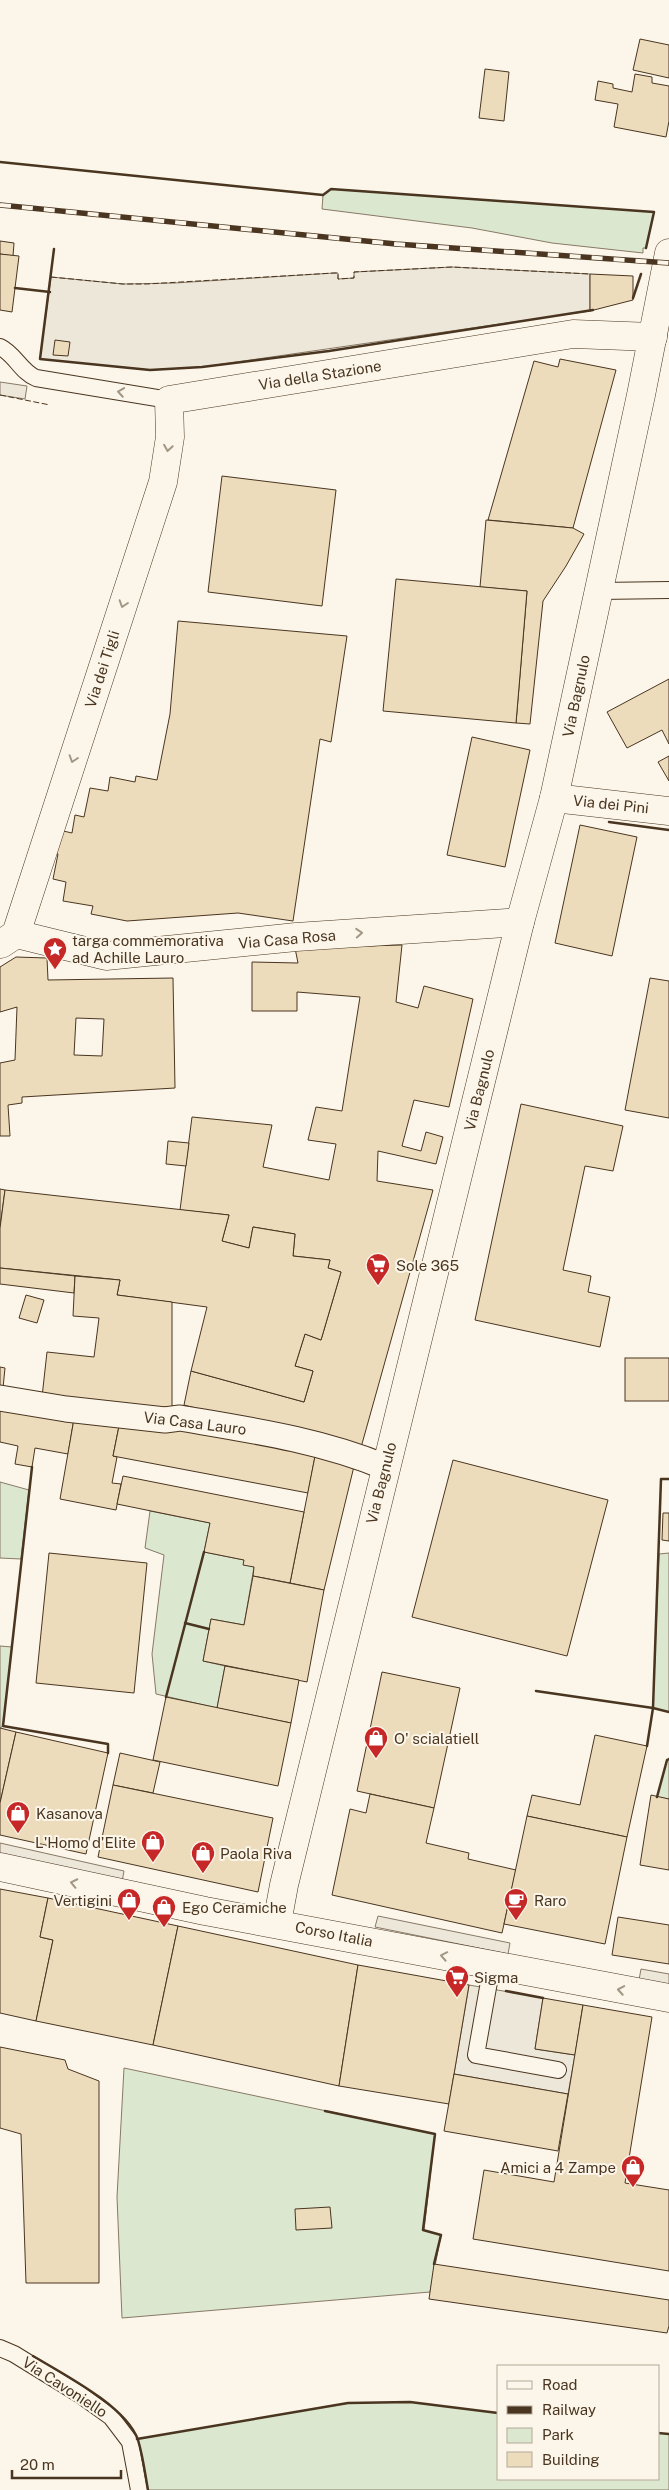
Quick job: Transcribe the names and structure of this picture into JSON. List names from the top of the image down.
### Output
{
  "streets": {
    "street": [
      "Via della Stazione",
      "Via dei Tigli",
      "Via Bagnulo",
      "Via dei Pini",
      "Via Casa Rosa",
      "Via Casa Lauro",
      "Corso Italia"
    ],
    "lane": ["Via Cavoniello"]
  },
  "crossings": [
    ["Via della Stazione", "Via dei Tigli"],
    ["Via della Stazione", "Via Bagnulo"],
    ["Via dei Tigli", "Via Casa Rosa"],
    ["Via Bagnulo", "Via dei Pini"],
    ["Via Bagnulo", "Via Casa Rosa"],
    ["Via Bagnulo", "Via Casa Lauro"],
    ["Via Bagnulo", "Corso Italia"]
  ],
  "one_way": ["Via dei Tigli", "Via Casa Rosa", "Corso Italia"],
  "places": {
    "place": ["targa commemorativa ad Achille Lauro"],
    "supermarket": ["Sole 365", "Sigma"],
    "shop": [
      "O' scialatiell",
      "Kasanova",
      "L'Homo d'Elite",
      "Paola Riva",
      "Vertigini",
      "Ego Ceramiche",
      "Amici a 4 Zampe"
    ],
    "cafe": ["Raro"]
  },
  "legend": [
    "Road",
    "Railway",
    "Park",
    "Building"
  ],
  "scale_bar": "20 m"
}
